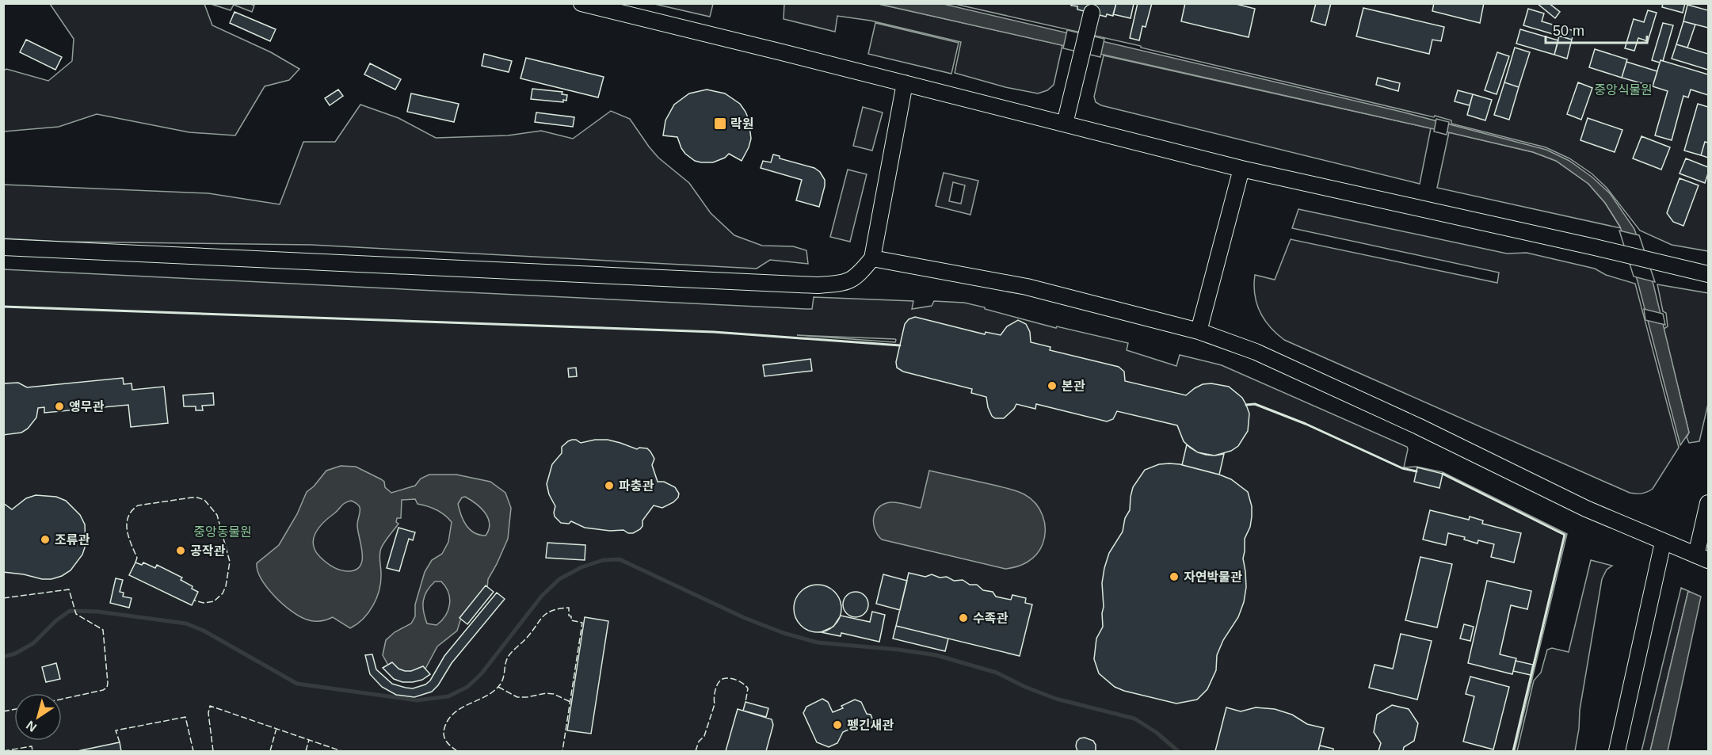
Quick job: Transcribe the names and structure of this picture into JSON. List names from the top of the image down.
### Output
{
  "parks": ["중앙식물원", "중앙동물원"],
  "places": {
    "transit": ["락원"],
    "other": [
      "본관",
      "앵무관",
      "파충관",
      "조류관",
      "공작관",
      "자연박물관",
      "수족관",
      "펭긴새관"
    ]
  },
  "scale_bar": "50 m",
  "north": "bottom left"
}
